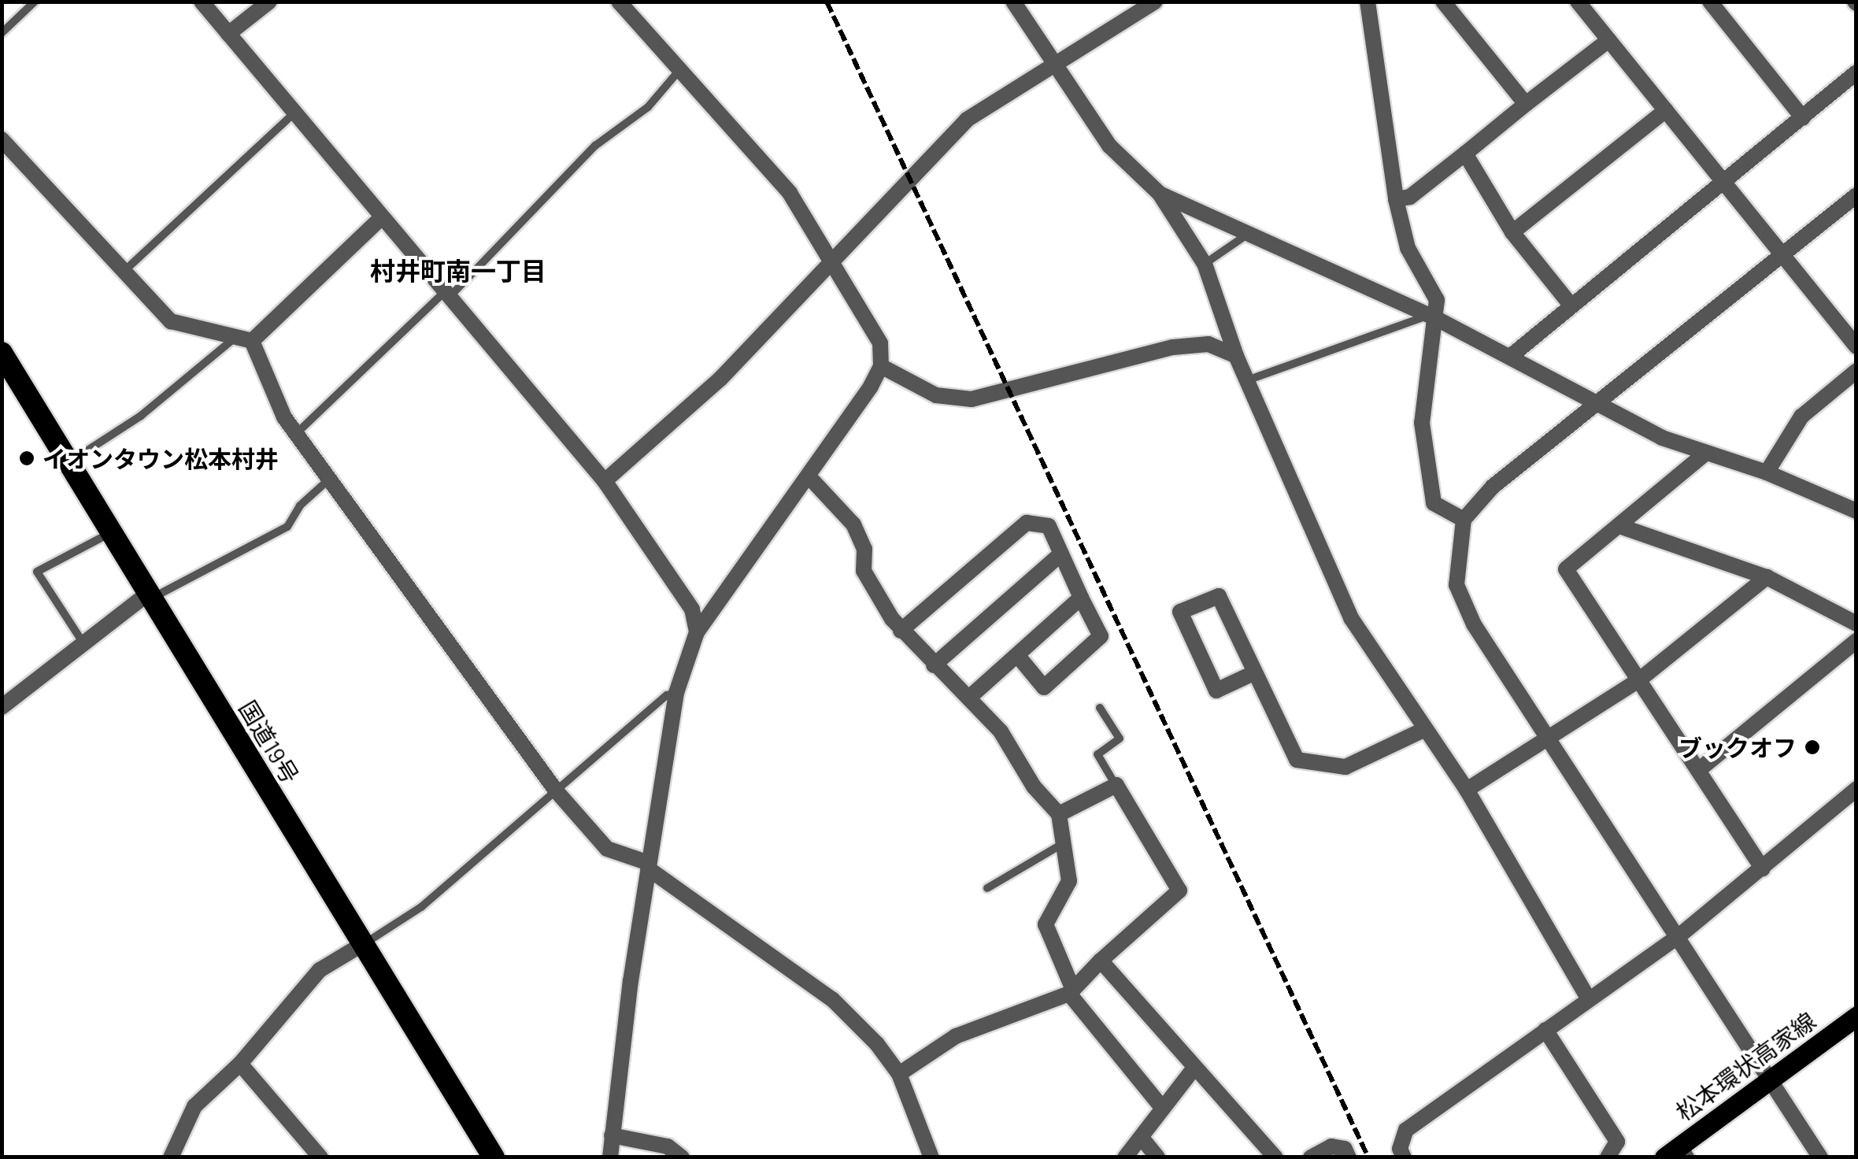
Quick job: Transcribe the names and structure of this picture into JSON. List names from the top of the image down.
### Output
{
  "streets": {
    "highway": ["国道19号"],
    "main road": ["松本環状高家線"]
  },
  "districts": ["村井町南一丁目"],
  "places": ["イオンタウン松本村井", "ブックオフ"]
}
